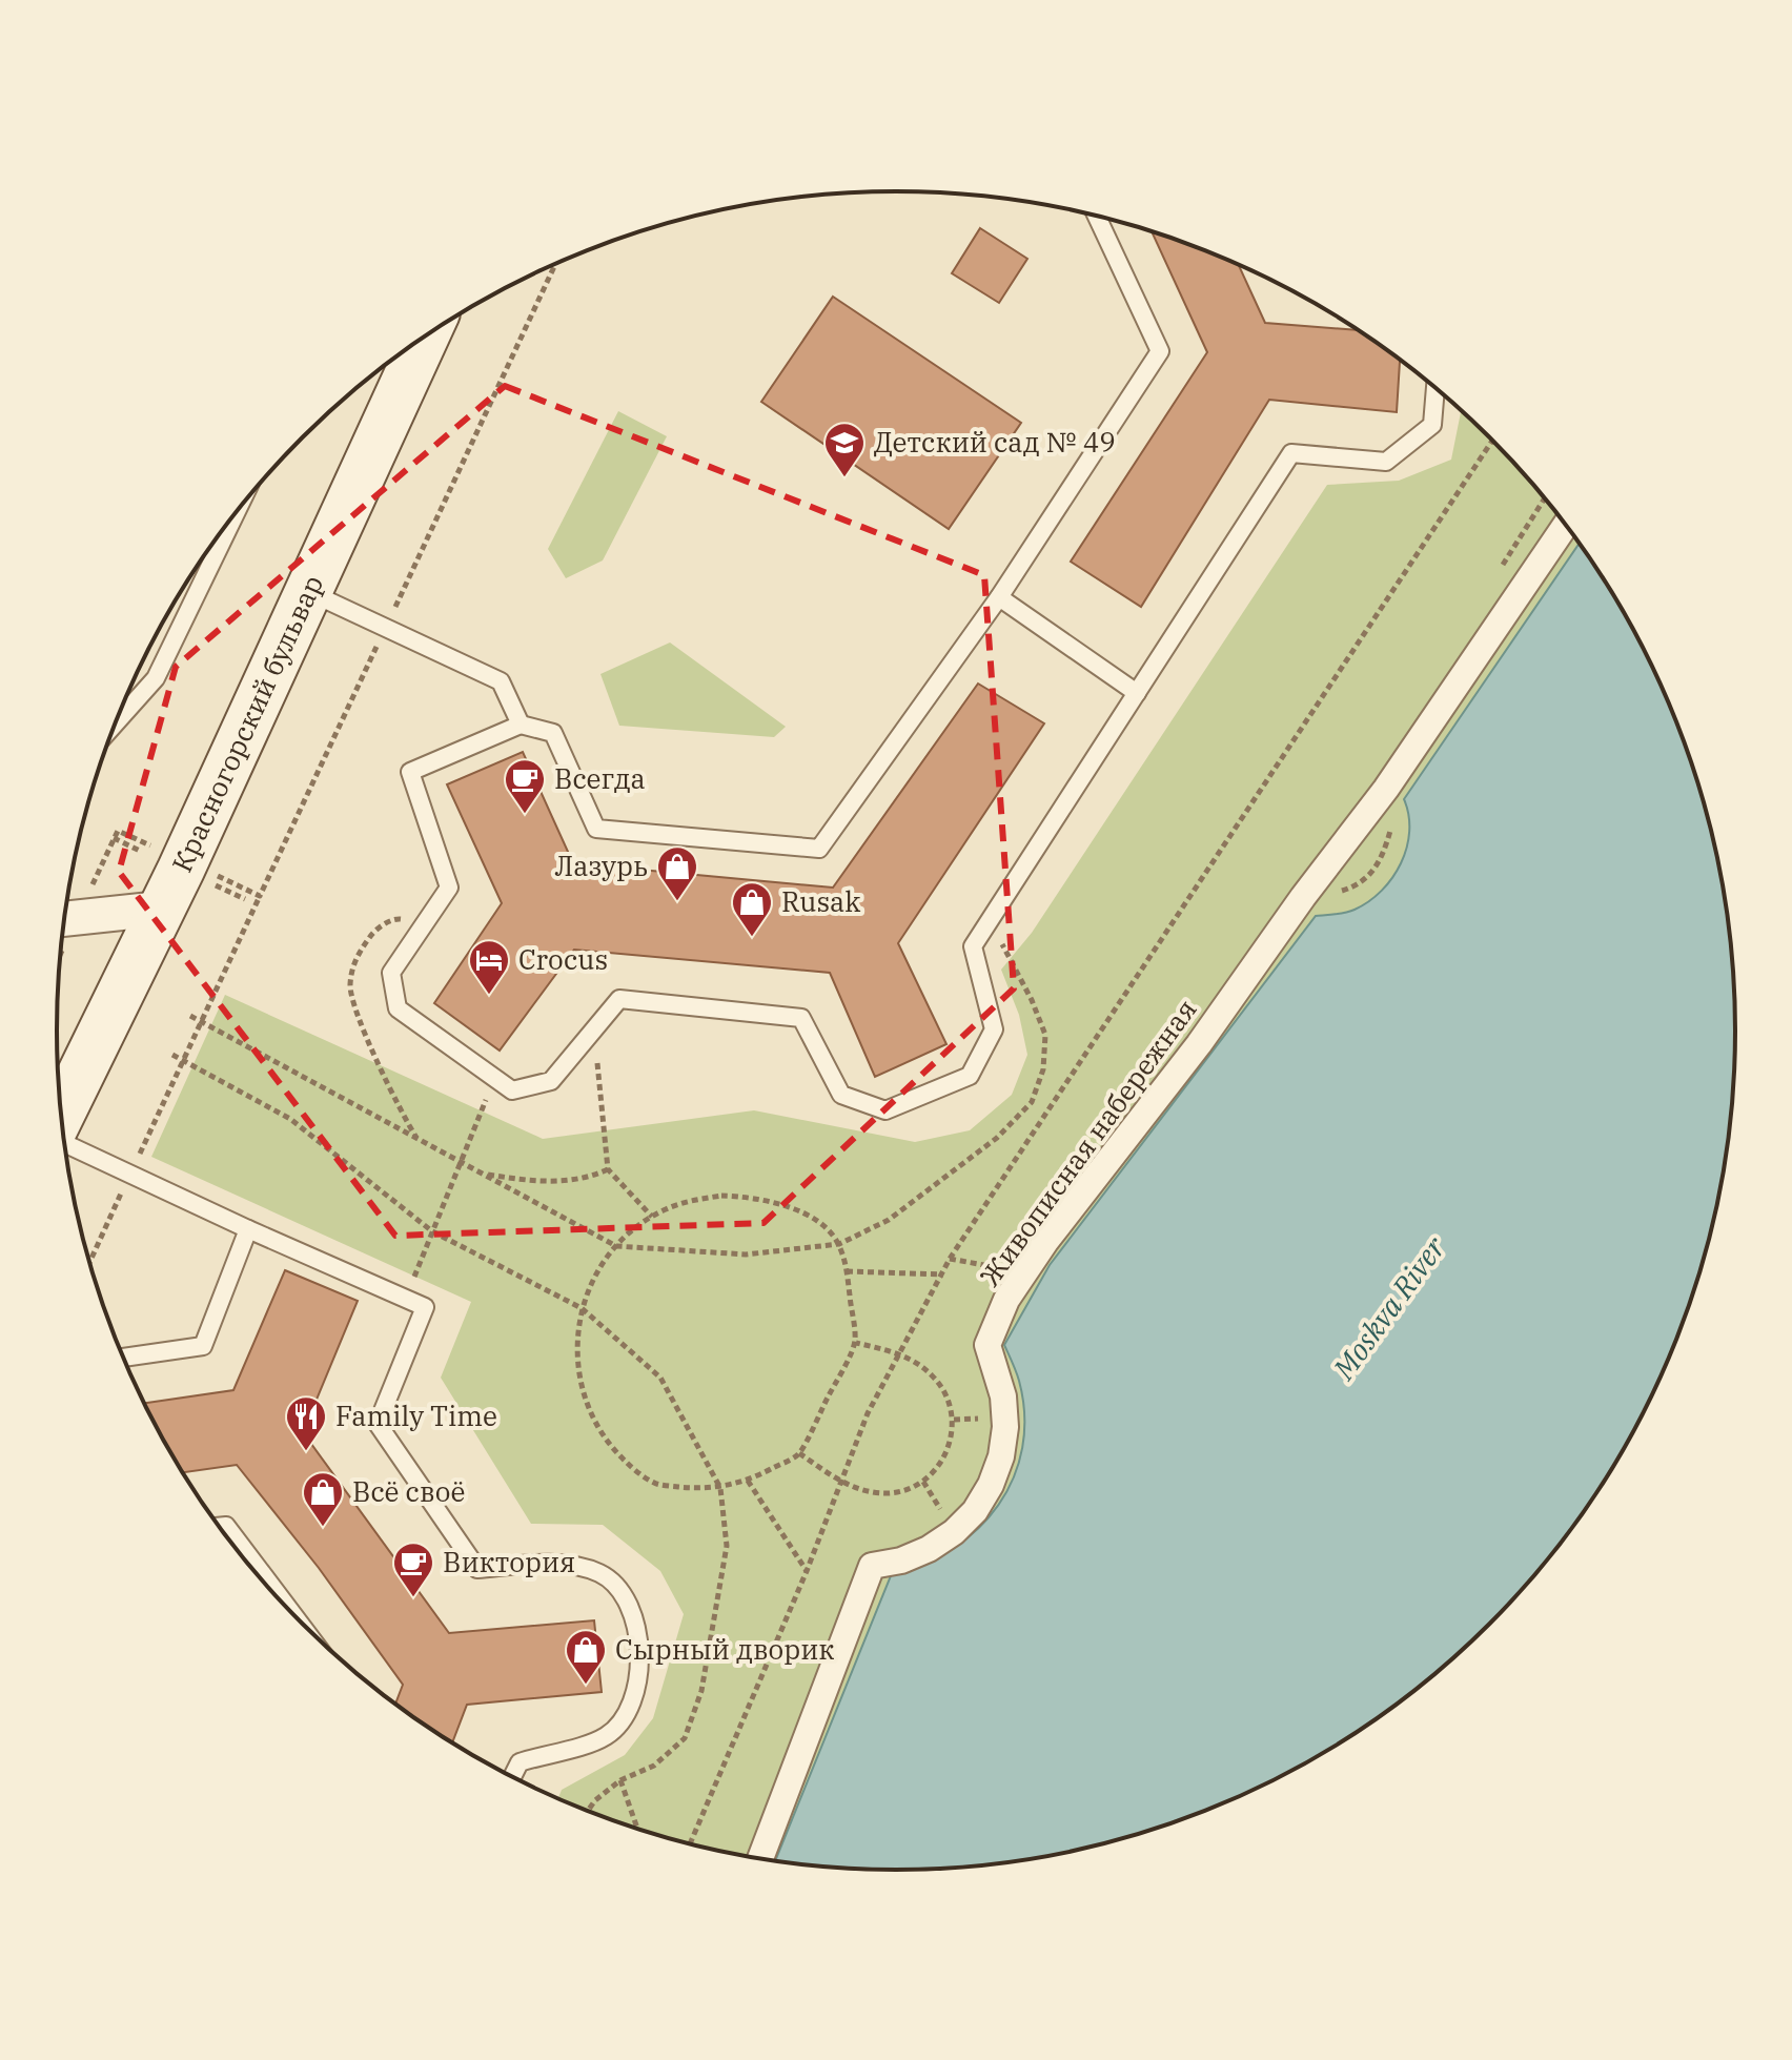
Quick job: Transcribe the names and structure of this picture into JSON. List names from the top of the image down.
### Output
{
  "streets": {
    "main road": ["Красногорский бульвар"],
    "street": ["Живописная набережная"]
  },
  "water": ["Moskva River"],
  "places": {
    "school or university": ["Детский сад № 49"],
    "cafe": ["Всегда", "Виктория"],
    "shop": [
      "Лазурь",
      "Rusak",
      "Всё своё",
      "Сырный дворик"
    ],
    "hotel": ["Crocus"],
    "restaurant": ["Family Time"]
  }
}
